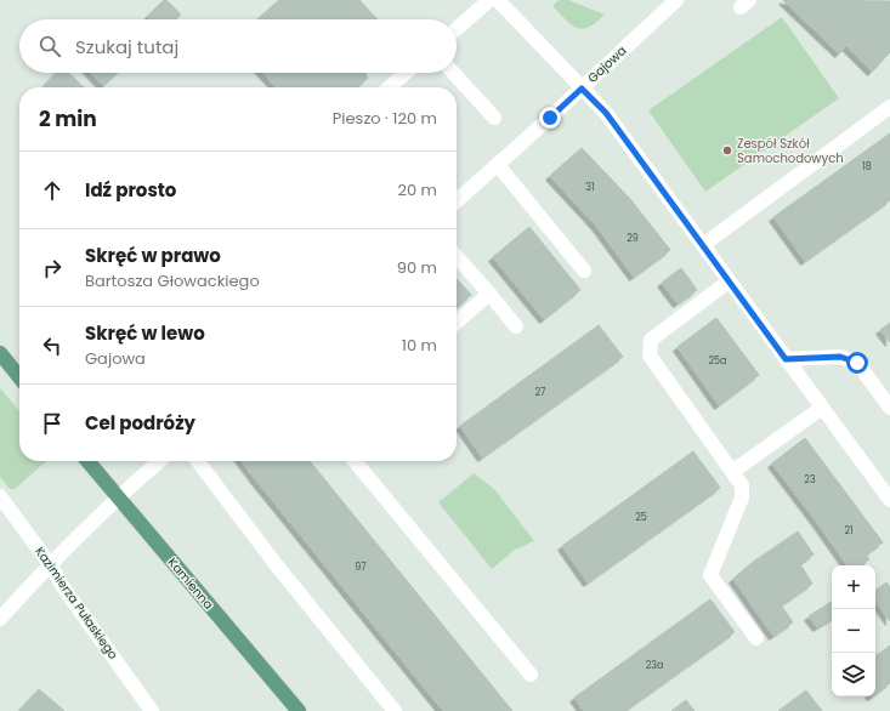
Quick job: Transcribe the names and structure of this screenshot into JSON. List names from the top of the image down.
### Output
{
  "streets": {
    "main road": ["Kamienna"],
    "street": ["Gajowa", "Kazimierza Pułaskiego"]
  },
  "places": ["Zespół Szkół Samochodowych"],
  "house_numbers": [
    "18",
    "31",
    "29",
    "25a",
    "27",
    "23",
    "25",
    "21",
    "97",
    "23a"
  ],
  "page": {
    "search": "Szukaj tutaj",
    "heading": ["2 min", "Pieszo · 120 m"],
    "list": [
      ["Idź prosto", "20 m"],
      ["Skręć w prawo", "Bartosza Głowackiego", "90 m"],
      ["Skręć w lewo", "Gajowa", "10 m"],
      "Cel podróży"
    ],
    "map_buttons": ["+", "−"]
  }
}
